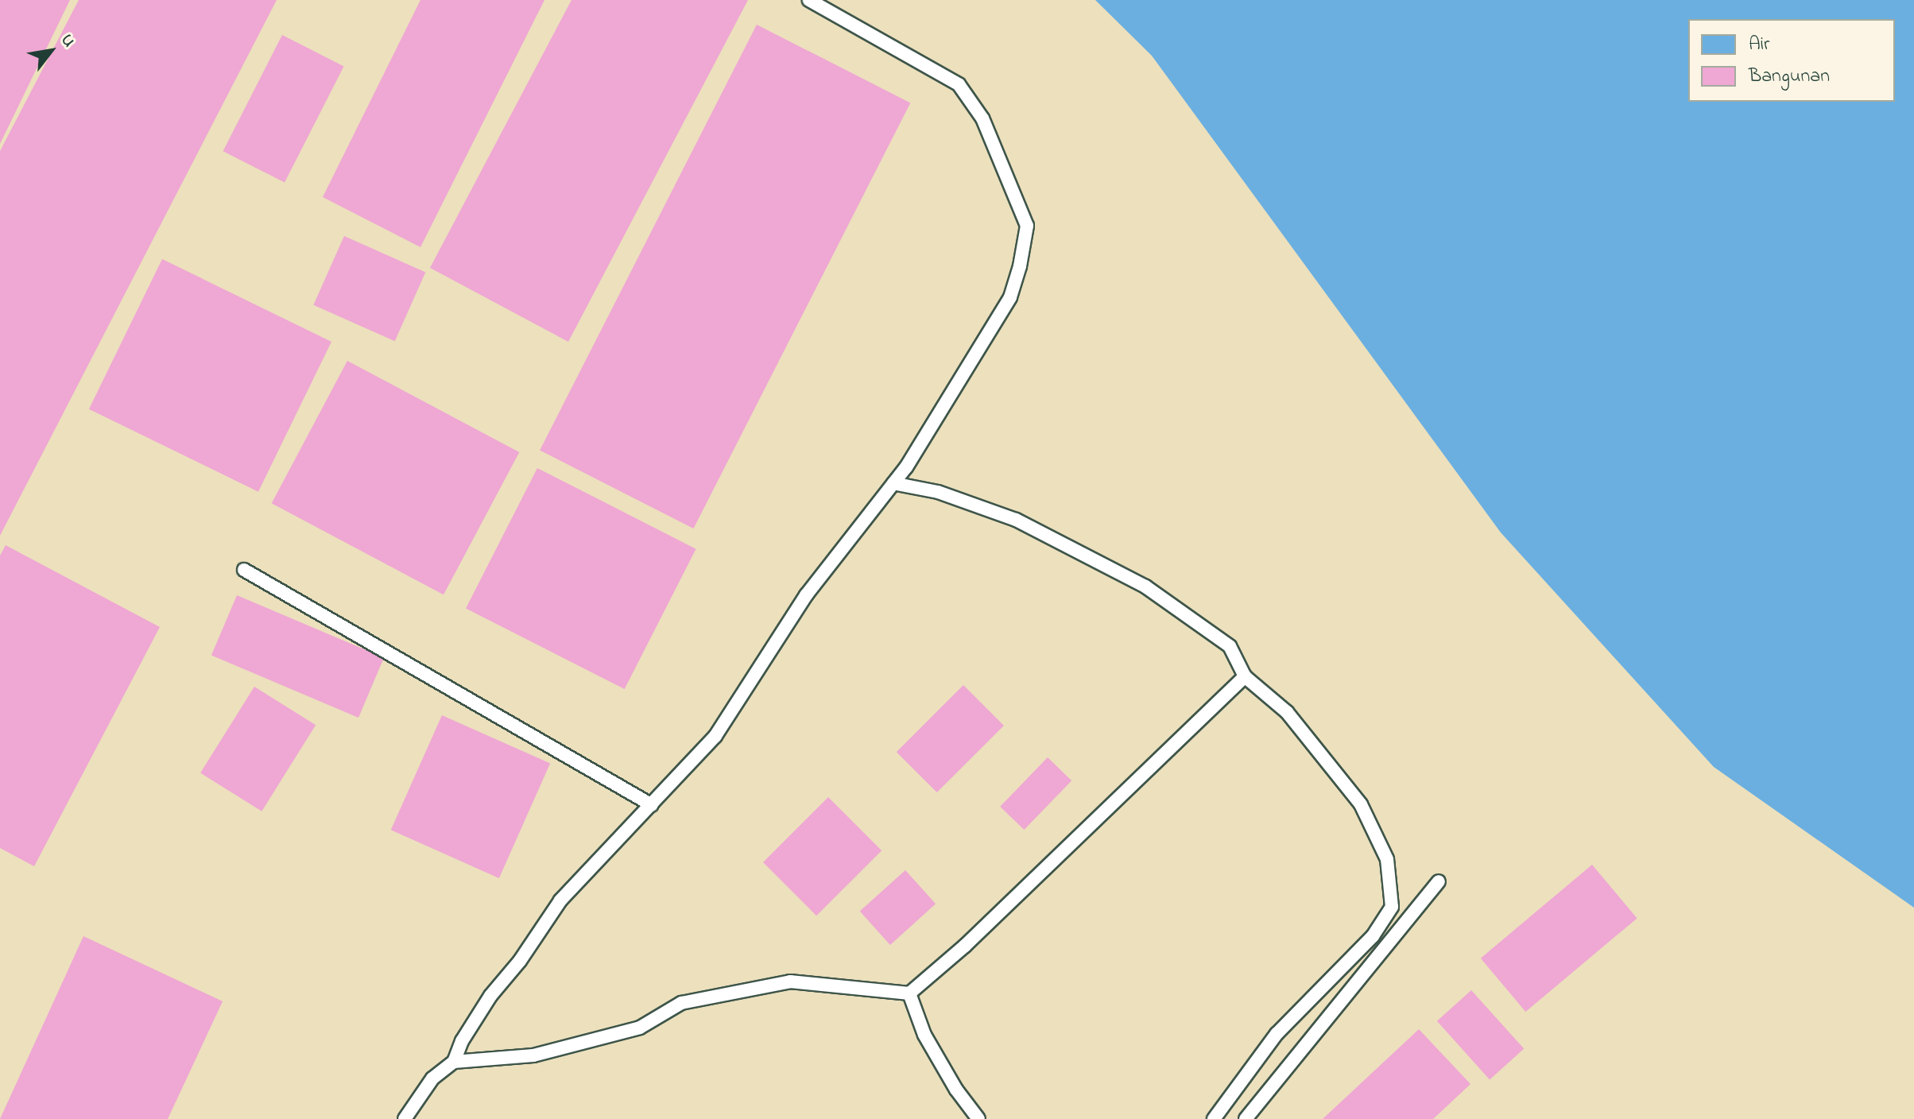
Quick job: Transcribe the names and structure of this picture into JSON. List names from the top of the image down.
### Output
{
  "legend": ["Air", "Bangunan"],
  "north": "top right"
}
